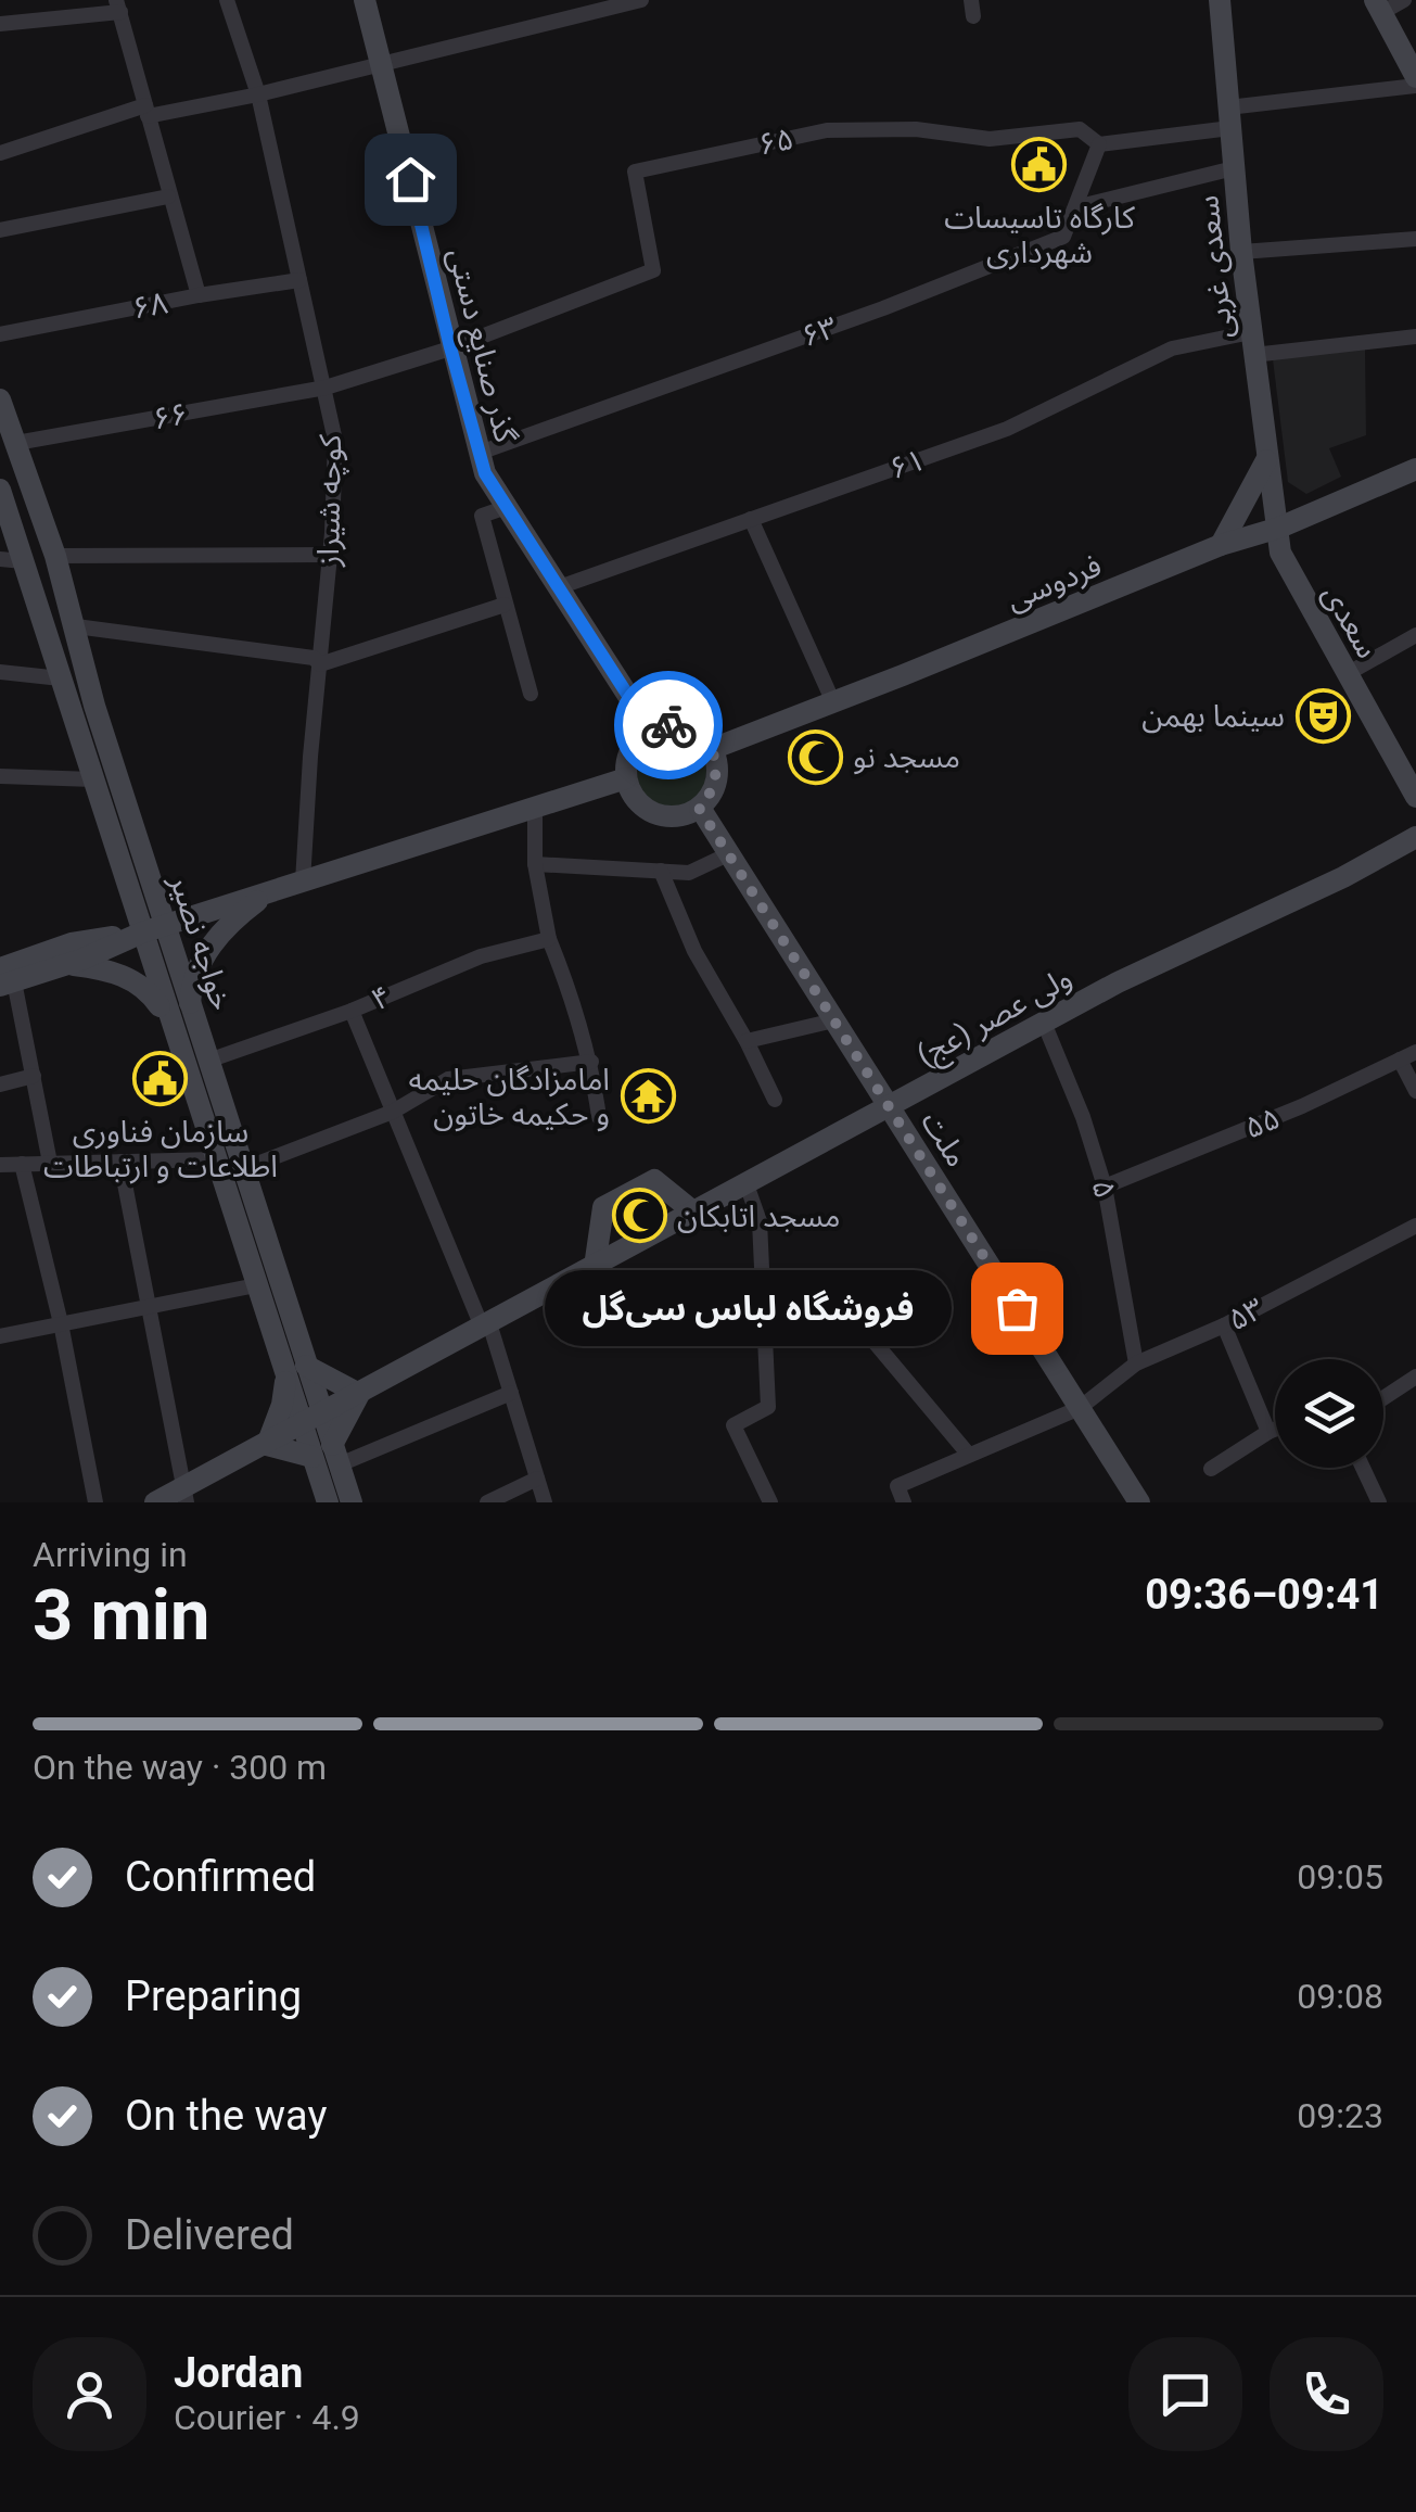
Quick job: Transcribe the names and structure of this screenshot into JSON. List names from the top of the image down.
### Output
{
  "streets": {
    "main road": [
      "سعدی غربی",
      "گذر صنایع دستی",
      "فردوسی",
      "سعدی",
      "خواجه نصیر",
      "ولی عصر (عج)",
      "ملت"
    ],
    "street": [
      "۶۵",
      "۶۸",
      "۶۳",
      "۶۶",
      "۶۱",
      "کوچه شیراز",
      "۴",
      "۵۵",
      "۵",
      "۵۳"
    ]
  },
  "crossings": [
    ["۶۵", "سعدی غربی"],
    ["۶۵", "۶۳"],
    ["۶۵", "گذر صنایع دستی"],
    ["۶۵", "۶۶"],
    ["سعدی غربی", "۶۱"],
    ["سعدی غربی", "فردوسی"],
    ["سعدی غربی", "سعدی"],
    ["۶۸", "کوچه شیراز"],
    ["۶۳", "گذر صنایع دستی"],
    ["گذر صنایع دستی", "۶۶"],
    ["گذر صنایع دستی", "۶۱"],
    ["گذر صنایع دستی", "فردوسی"],
    ["گذر صنایع دستی", "ملت"],
    ["۶۶", "کوچه شیراز"],
    ["۶۶", "خواجه نصیر"],
    ["فردوسی", "سعدی"],
    ["فردوسی", "ملت"],
    ["خواجه نصیر", "ولی عصر (عج)"],
    ["۴", "ولی عصر (عج)"],
    ["ولی عصر (عج)", "ملت"],
    ["ولی عصر (عج)", "۵"],
    ["۵۵", "۵"],
    ["ملت", "۵۳"],
    ["۵", "۵۳"]
  ],
  "places": {
    "public building": ["کارگاه تاسیسات شهرداری", "سازمان فناوری اطلاعات و ارتباطات"],
    "theatre": ["سینما بهمن"],
    "mosque": ["مسجد نو", "مسجد اتابکان"],
    "temple": ["امامزادگان حلیمه و حکیمه خاتون"],
    "other": ["فروشگاه لباس سی‌گل"]
  },
  "page": {
    "bubble": "فروشگاه لباس سی‌گل",
    "heading": ["3 min", "Arriving in", "09:36–09:41"],
    "panel": ["Jordan", "Courier · 4.9"],
    "bar": "On the way · 300 m",
    "list": [
      ["Confirmed", "09:05"],
      ["Preparing", "09:08"],
      ["On the way", "09:23"],
      "Delivered"
    ]
  }
}
